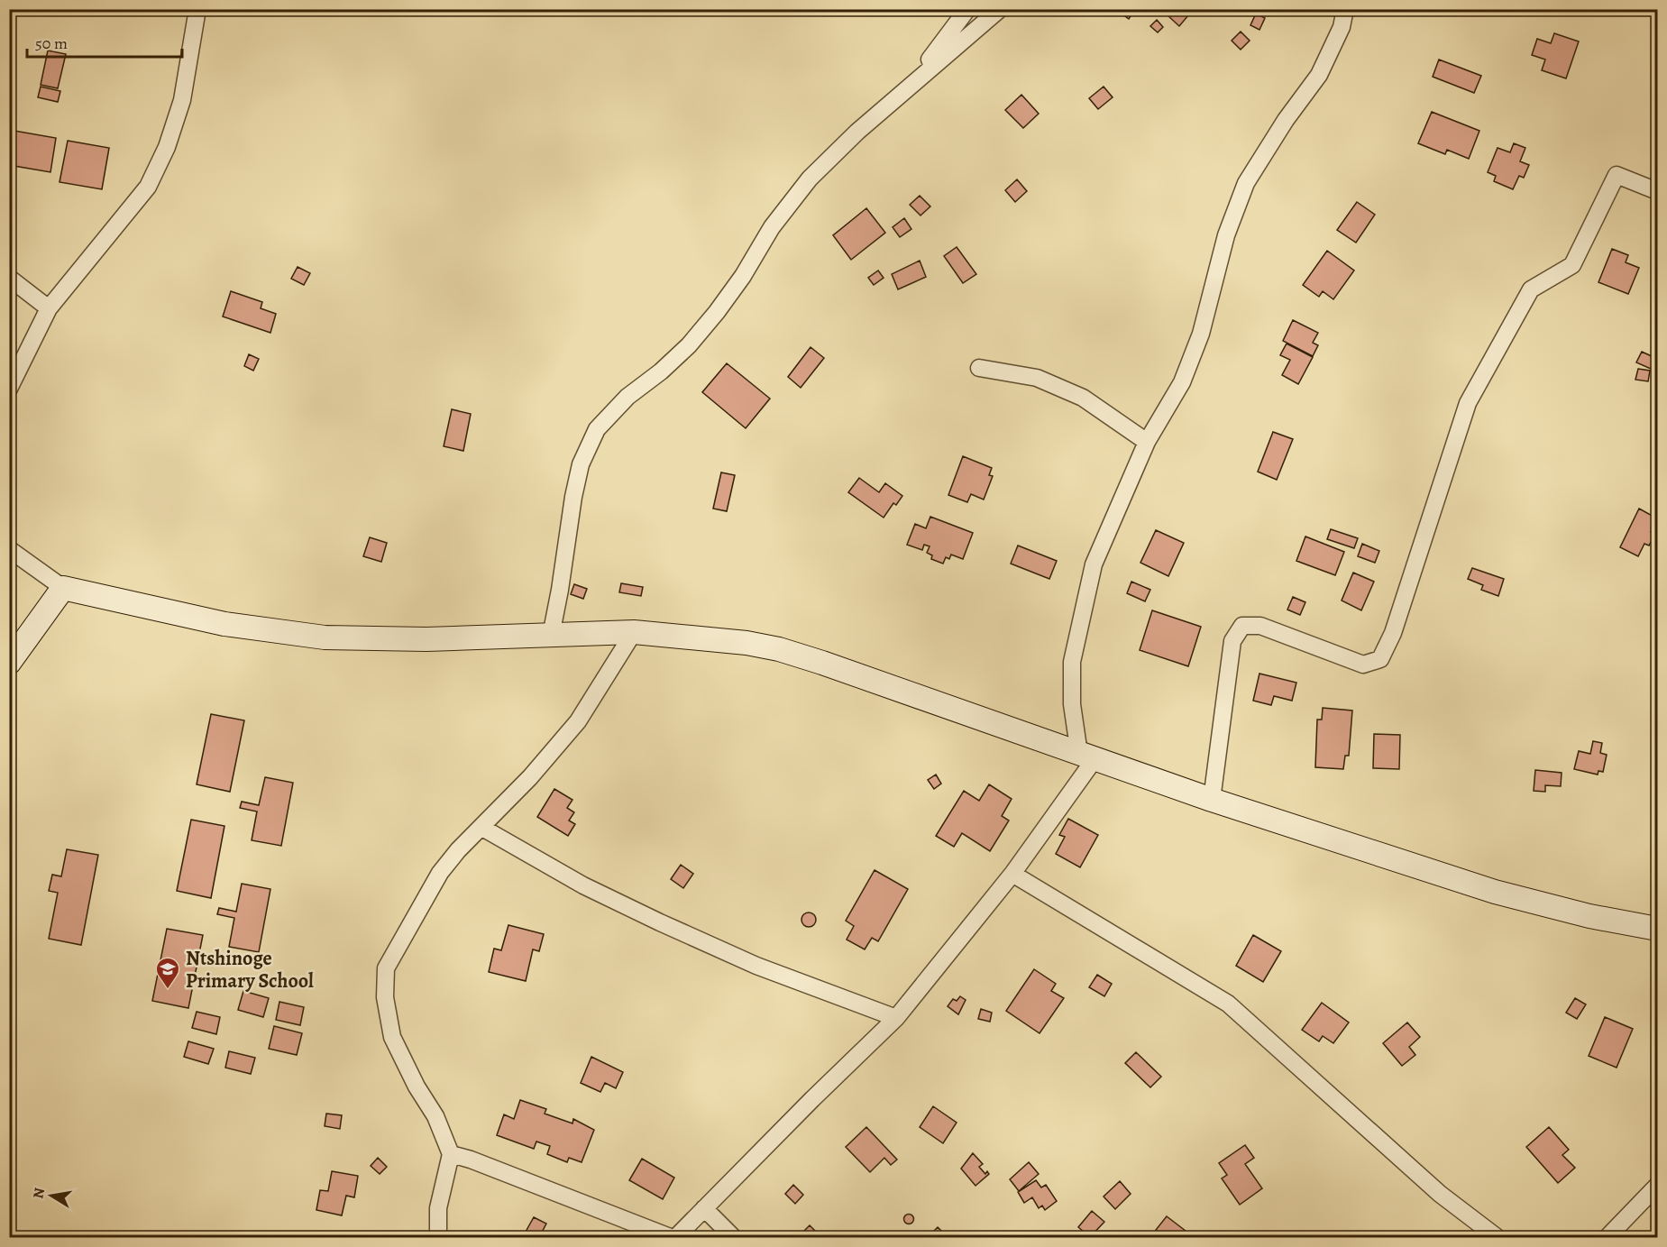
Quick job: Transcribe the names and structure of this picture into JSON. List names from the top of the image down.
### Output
{
  "places": {
    "school or university": ["Ntshinoge Primary School"]
  },
  "scale_bar": "50 m",
  "north": "left"
}
